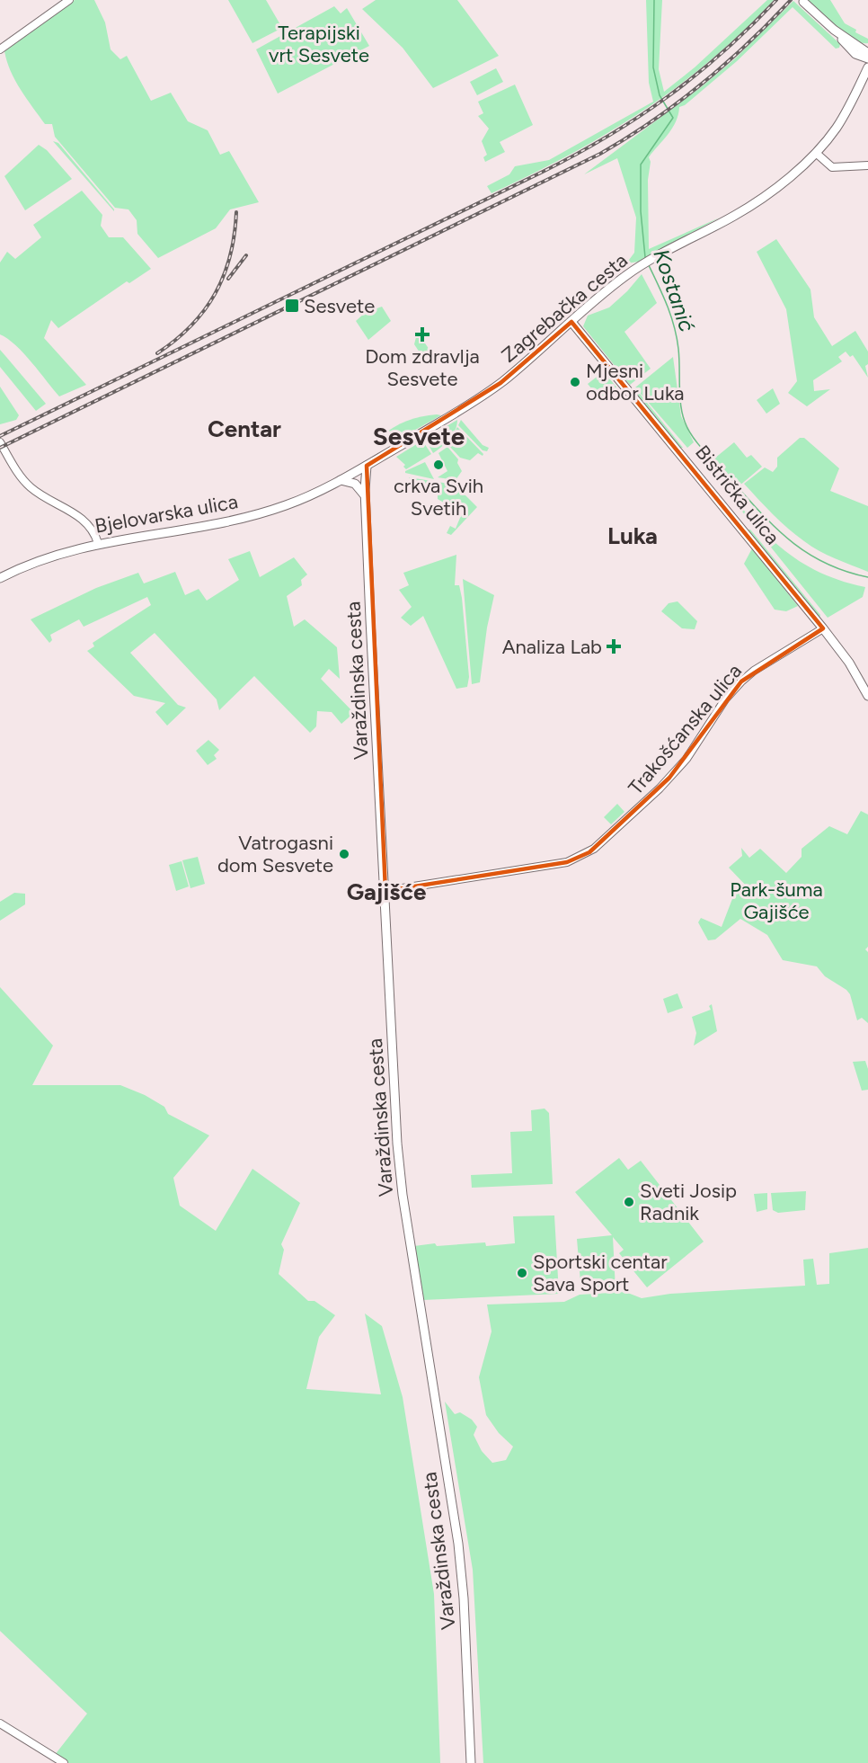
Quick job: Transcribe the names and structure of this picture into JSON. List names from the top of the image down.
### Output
{
  "streets": {
    "main road": [
      "Zagrebačka cesta",
      "Bistrička ulica",
      "Bjelovarska ulica",
      "Varaždinska cesta"
    ],
    "street": ["Trakošćanska ulica"]
  },
  "crossings": [
    ["Zagrebačka cesta", "Bistrička ulica"],
    ["Zagrebačka cesta", "Bjelovarska ulica"],
    ["Zagrebačka cesta", "Varaždinska cesta"],
    ["Bistrička ulica", "Trakošćanska ulica"],
    ["Bjelovarska ulica", "Varaždinska cesta"],
    ["Varaždinska cesta", "Trakošćanska ulica"]
  ],
  "districts": [
    "Centar",
    "Sesvete",
    "Luka",
    "Gajišće"
  ],
  "water": ["Kostanić"],
  "parks": ["Terapijski vrt Sesvete", "Park-šuma Gajišće"],
  "places": {
    "transit": ["Sesvete"],
    "health": ["Dom zdravlja Sesvete", "Analiza Lab"],
    "other": [
      "Mjesni odbor Luka",
      "crkva Svih Svetih",
      "Vatrogasni dom Sesvete",
      "Sveti Josip Radnik",
      "Sportski centar Sava Sport"
    ]
  }
}
